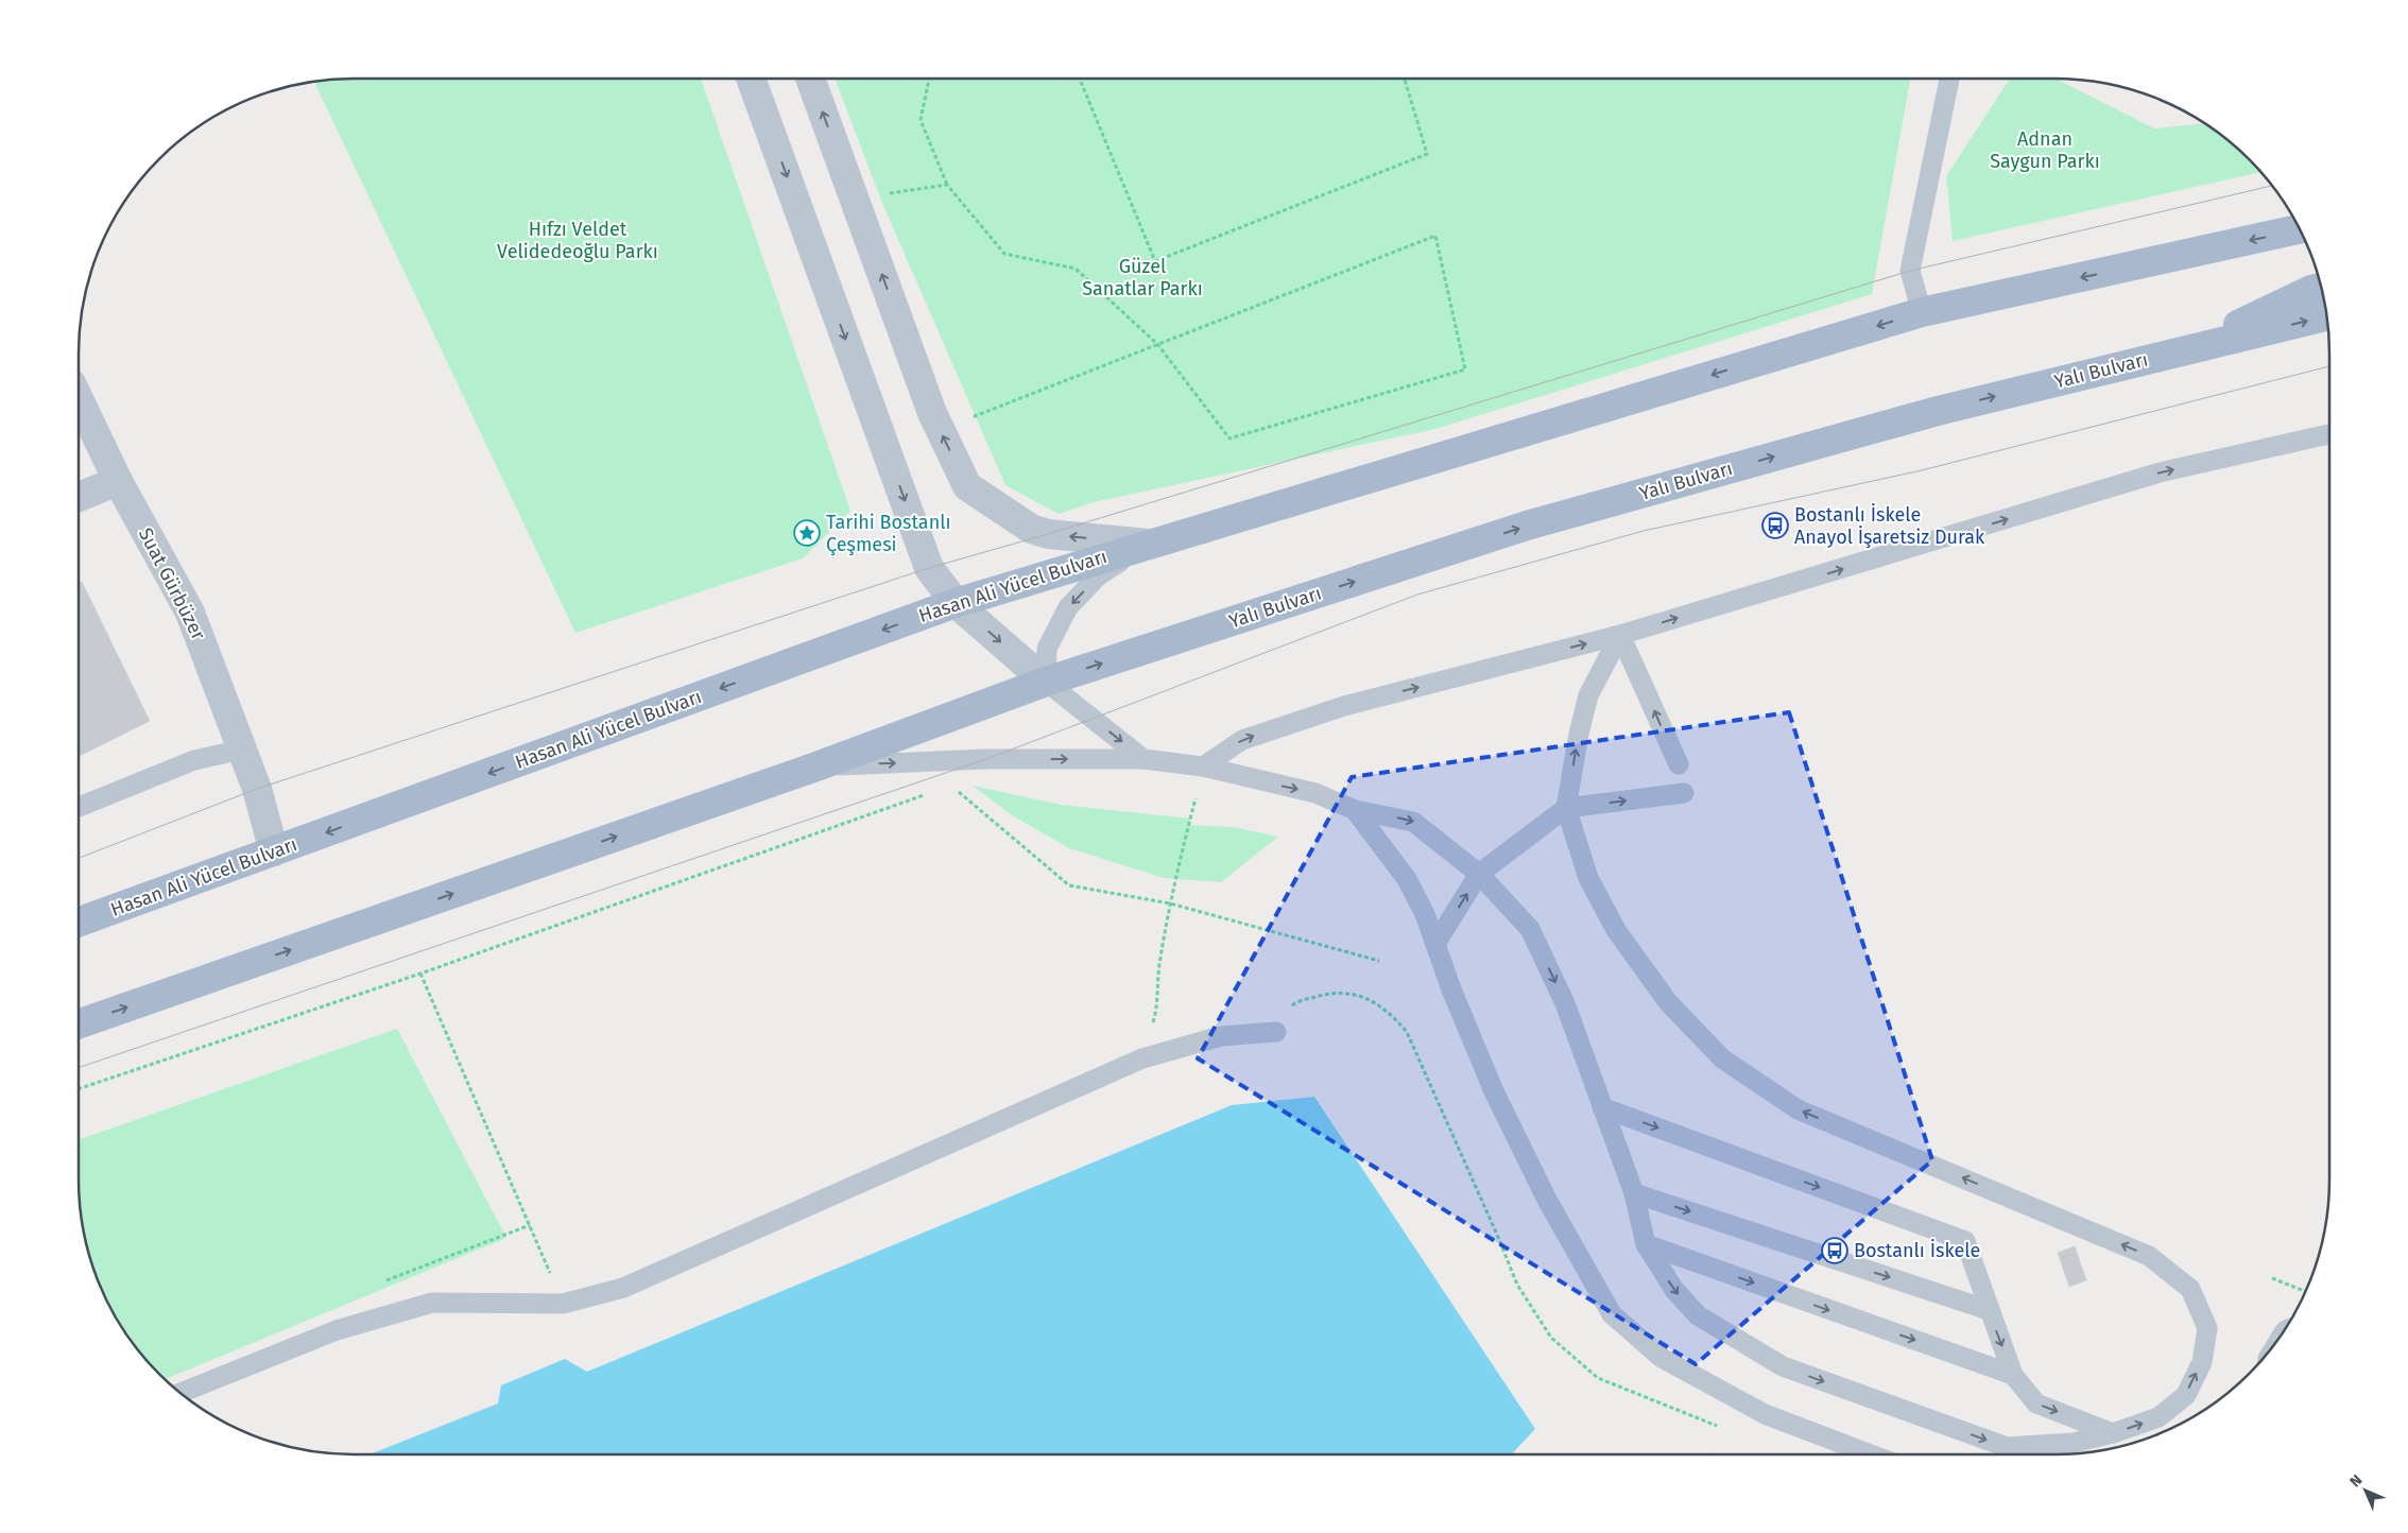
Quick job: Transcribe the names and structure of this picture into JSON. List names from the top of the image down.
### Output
{
  "streets": {
    "main road": ["Yalı Bulvarı", "Hasan Ali Yücel Bulvarı"],
    "street": ["Suat Gürbüzer"]
  },
  "crossings": [
    ["Suat Gürbüzer", "Hasan Ali Yücel Bulvarı"]
  ],
  "parks": ["Adnan Saygun Parkı", "Hıfzı Veldet Velidedeoğlu Parkı", "Güzel Sanatlar Parkı"],
  "places": {
    "bus stop": ["Bostanlı İskele Anayol İşaretsiz Durak", "Bostanlı İskele"],
    "place": ["Tarihi Bostanlı Çeşmesi"]
  },
  "north": "top left"
}
